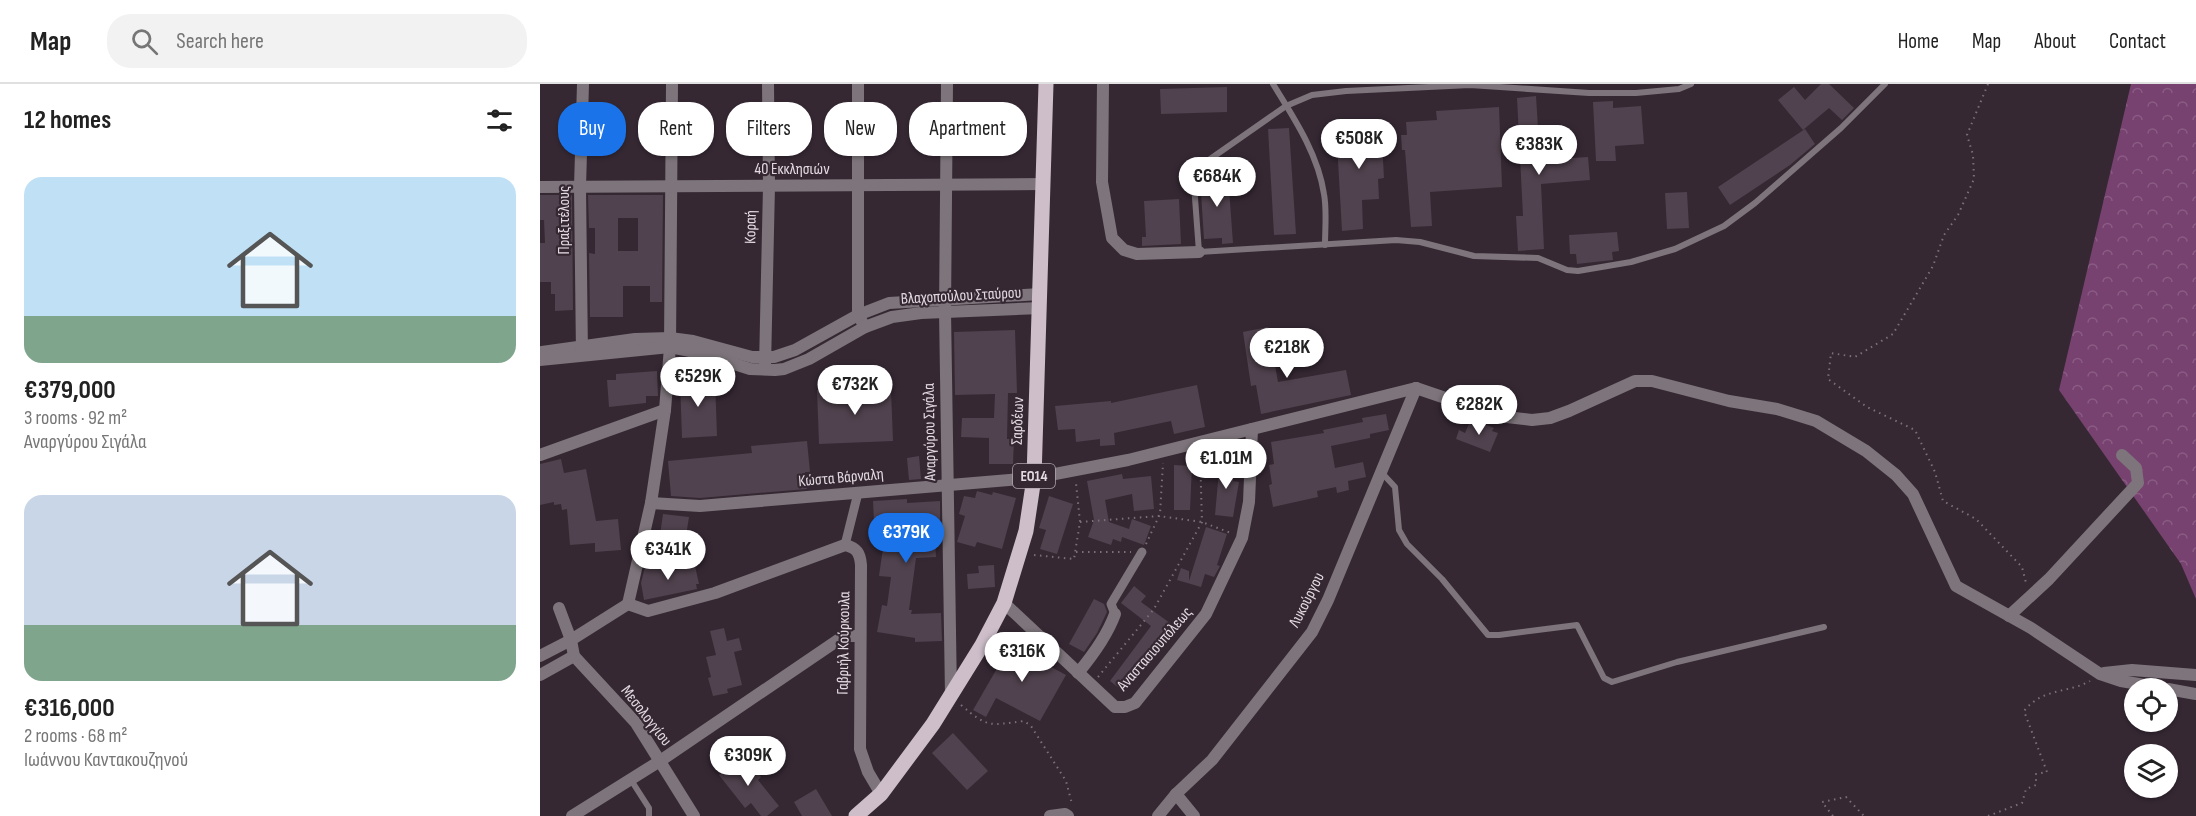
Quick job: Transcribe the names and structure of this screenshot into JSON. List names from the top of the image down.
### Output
{
  "streets": {
    "main road": ["Σαρδέων", "ΕΟ14"],
    "street": [
      "40 Εκκλησιών",
      "Πραξιτέλους",
      "Κοραή",
      "Βλαχοπούλου Σταύρου",
      "Αναργύρου Σιγάλα",
      "Κώστα Βάρναλη",
      "Λυκούργου",
      "Γαβριήλ Κούρκουλα",
      "Αναστασιουπόλεως",
      "Μεσολογγίου"
    ]
  },
  "crossings": [
    ["40 Εκκλησιών", "Πραξιτέλους"],
    ["40 Εκκλησιών", "Κοραή"],
    ["40 Εκκλησιών", "Σαρδέων"],
    ["40 Εκκλησιών", "Αναργύρου Σιγάλα"],
    ["Πραξιτέλους", "Βλαχοπούλου Σταύρου"],
    ["Κοραή", "Βλαχοπούλου Σταύρου"],
    ["Βλαχοπούλου Σταύρου", "Σαρδέων"],
    ["Βλαχοπούλου Σταύρου", "Αναργύρου Σιγάλα"],
    ["Σαρδέων", "Αναργύρου Σιγάλα"],
    ["Σαρδέων", "Κώστα Βάρναλη"],
    ["Σαρδέων", "Γαβριήλ Κούρκουλα"],
    ["Αναργύρου Σιγάλα", "Κώστα Βάρναλη"],
    ["Κώστα Βάρναλη", "Λυκούργου"],
    ["Κώστα Βάρναλη", "Αναστασιουπόλεως"]
  ],
  "page": {
    "header": "Map",
    "search": "Search here",
    "nav": [
      "Home",
      "Map",
      "About",
      "Contact"
    ],
    "heading": "12 homes",
    "chip": [
      "Buy",
      "Rent",
      "Filters",
      "New",
      "Apartment"
    ],
    "price": [
      "€508K",
      "€383K",
      "€684K",
      "€218K",
      "€529K",
      "€732K",
      "€282K",
      "€1.01M",
      "€379K",
      "€341K",
      "€316K",
      "€309K"
    ],
    "list": [
      {
        "name": "€379,000",
        "note": "3 rooms · 92 m² · Αναργύρου Σιγάλα"
      },
      {
        "name": "€316,000",
        "note": "2 rooms · 68 m² · Ιωάννου Καντακουζηνού"
      }
    ]
  }
}
